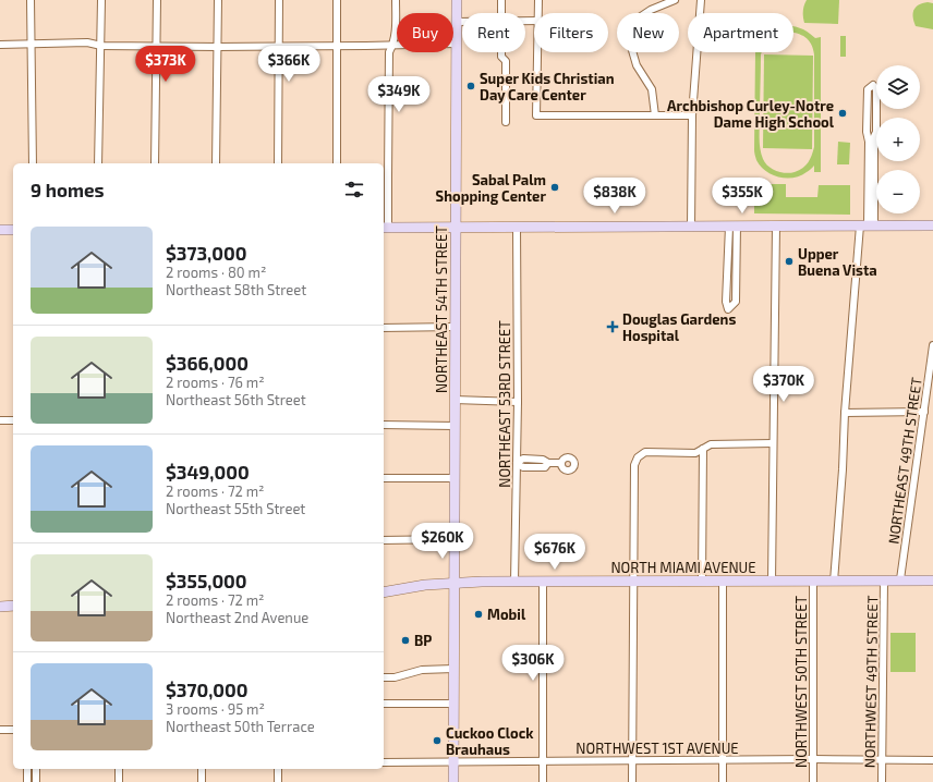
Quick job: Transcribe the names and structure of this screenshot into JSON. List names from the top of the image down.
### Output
{
  "streets": {
    "main road": ["NORTHEAST 54TH STREET", "NORTH MIAMI AVENUE"],
    "street": [
      "NORTHEAST 53RD STREET",
      "NORTHEAST 49TH STREET",
      "NORTHWEST 50TH STREET",
      "NORTHWEST 49TH STREET",
      "NORTHWEST 1ST AVENUE"
    ]
  },
  "crossings": [
    ["NORTHEAST 54TH STREET", "NORTH MIAMI AVENUE"],
    ["NORTHEAST 54TH STREET", "NORTHWEST 1ST AVENUE"],
    ["NORTHEAST 53RD STREET", "NORTH MIAMI AVENUE"],
    ["NORTHEAST 49TH STREET", "NORTH MIAMI AVENUE"],
    ["NORTH MIAMI AVENUE", "NORTHWEST 50TH STREET"],
    ["NORTH MIAMI AVENUE", "NORTHWEST 49TH STREET"],
    ["NORTHWEST 50TH STREET", "NORTHWEST 1ST AVENUE"],
    ["NORTHWEST 49TH STREET", "NORTHWEST 1ST AVENUE"]
  ],
  "places": {
    "other": [
      "Super Kids Christian Day Care Center",
      "Archbishop Curley-Notre Dame High School",
      "Sabal Palm Shopping Center",
      "Upper Buena Vista",
      "Mobil",
      "BP",
      "Cuckoo Clock Brauhaus"
    ],
    "health": ["Douglas Gardens Hospital"]
  },
  "page": {
    "chip": [
      "Buy",
      "Rent",
      "Filters",
      "New",
      "Apartment"
    ],
    "price": [
      "$373K",
      "$366K",
      "$349K",
      "$838K",
      "$355K",
      "$370K",
      "$260K",
      "$676K",
      "$306K"
    ],
    "map_buttons": ["+", "−"],
    "heading": "9 homes",
    "list": [
      {
        "name": "$373,000",
        "note": "2 rooms · 80 m² · Northeast 58th Street"
      },
      {
        "name": "$366,000",
        "note": "2 rooms · 76 m² · Northeast 56th Street"
      },
      {
        "name": "$349,000",
        "note": "2 rooms · 72 m² · Northeast 55th Street"
      },
      {
        "name": "$355,000",
        "note": "2 rooms · 72 m² · Northeast 2nd Avenue"
      },
      {
        "name": "$370,000",
        "note": "3 rooms · 95 m² · Northeast 50th Terrace"
      }
    ]
  }
}
